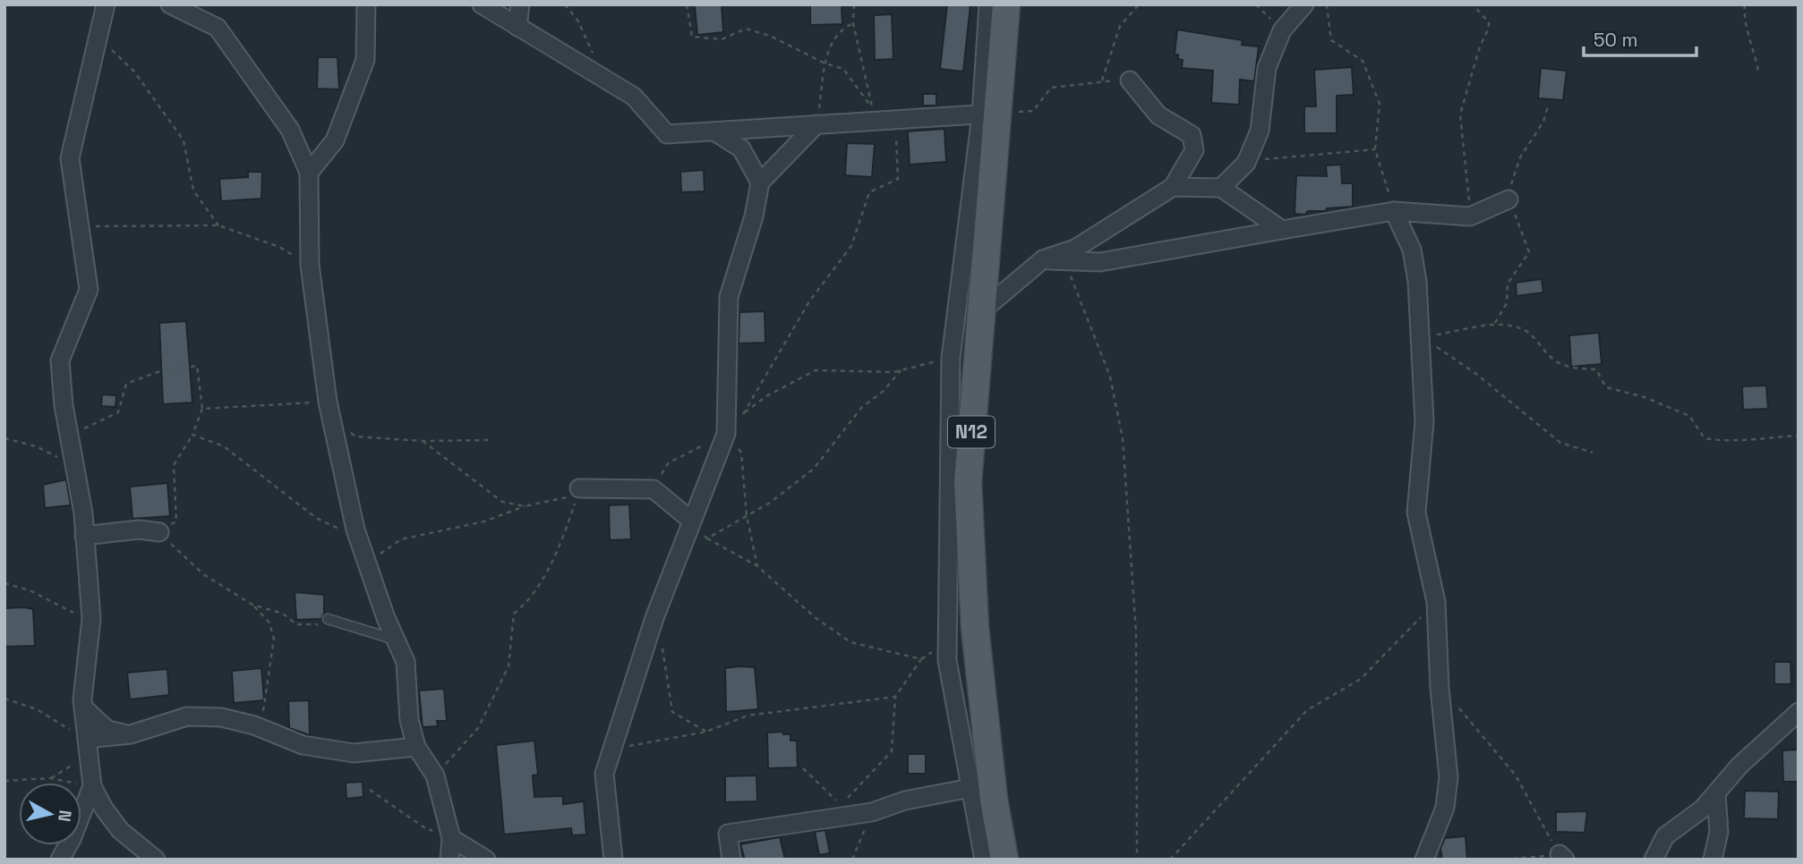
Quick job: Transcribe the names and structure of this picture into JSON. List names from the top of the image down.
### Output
{
  "streets": {
    "main road": ["N12"]
  },
  "scale_bar": "50 m",
  "north": "right"
}
